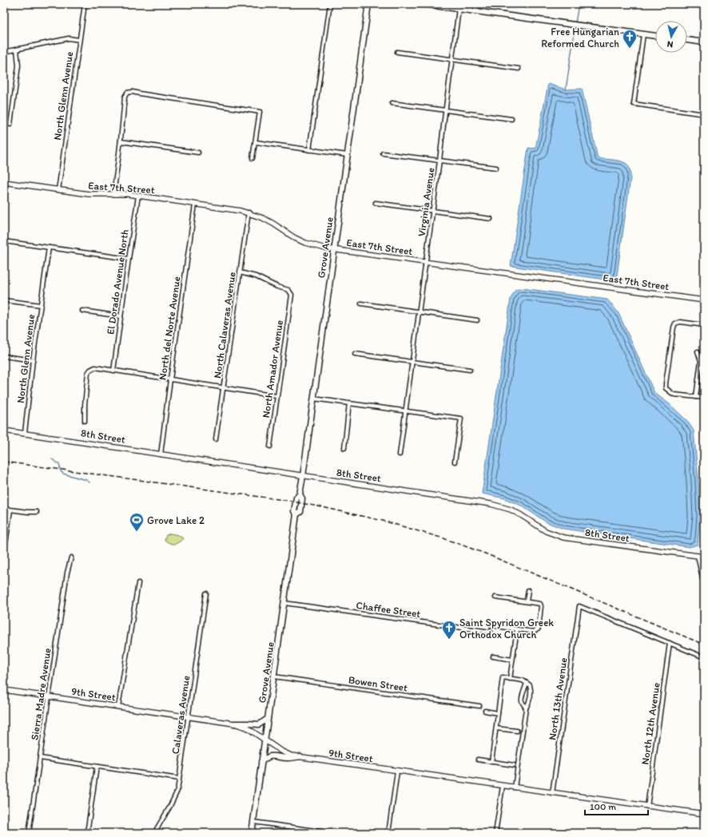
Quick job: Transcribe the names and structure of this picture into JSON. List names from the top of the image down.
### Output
{
  "streets": {
    "main road": ["Grove Avenue"],
    "street": [
      "North Glenn Avenue",
      "East 7th Street",
      "Virginia Avenue",
      "El Dorado Avenue North",
      "North Calaveras Avenue",
      "North del Norte Avenue",
      "North Amador Avenue",
      "8th Street",
      "Chaffee Street",
      "Bowen Street",
      "Sierra Madre Avenue",
      "9th Street",
      "North 13th Avenue",
      "Calaveras Avenue",
      "North 12th Avenue"
    ]
  },
  "crossings": [
    ["North Glenn Avenue", "East 7th Street"],
    ["North Glenn Avenue", "8th Street"],
    ["East 7th Street", "Virginia Avenue"],
    ["East 7th Street", "Grove Avenue"],
    ["East 7th Street", "El Dorado Avenue North"],
    ["East 7th Street", "North Calaveras Avenue"],
    ["East 7th Street", "North del Norte Avenue"],
    ["Grove Avenue", "8th Street"],
    ["Grove Avenue", "Chaffee Street"],
    ["Grove Avenue", "Bowen Street"],
    ["Grove Avenue", "9th Street"],
    ["North Calaveras Avenue", "North Amador Avenue"],
    ["North del Norte Avenue", "8th Street"],
    ["Sierra Madre Avenue", "9th Street"],
    ["9th Street", "North 13th Avenue"],
    ["9th Street", "Calaveras Avenue"],
    ["9th Street", "North 12th Avenue"],
    ["North 13th Avenue", "North 12th Avenue"]
  ],
  "places": {
    "church": ["Free Hungarian Reformed Church", "Saint Spyridon Greek Orthodox Church"],
    "sports": ["Grove Lake 2"]
  },
  "scale_bar": "100 m",
  "north": "bottom"
}
